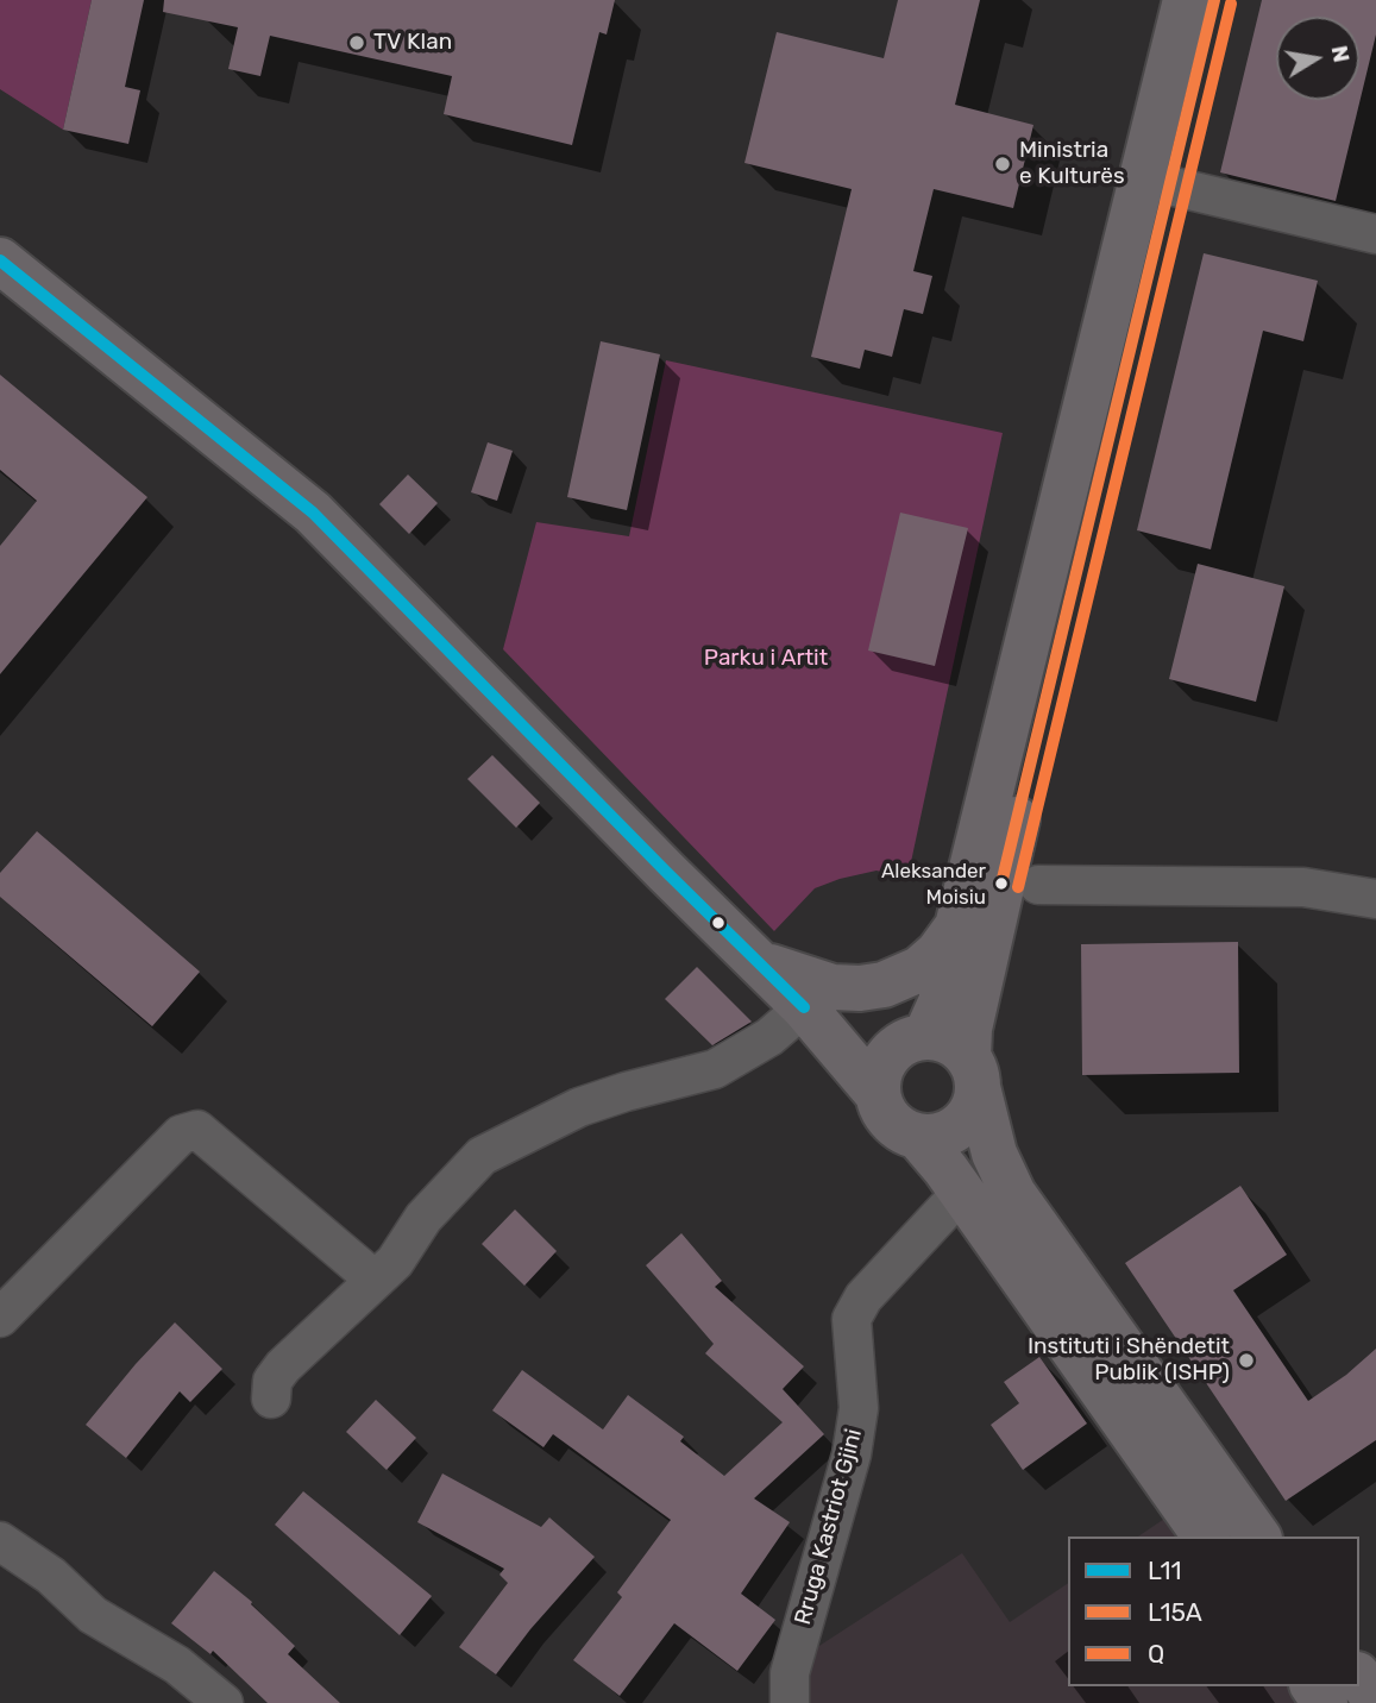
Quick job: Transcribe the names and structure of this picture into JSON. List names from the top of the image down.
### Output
{
  "streets": {
    "street": ["Rruga Kastriot Gjini"]
  },
  "parks": ["Parku i Artit"],
  "places": [
    "TV Klan",
    "Ministria e Kulturës",
    "Aleksander Moisiu",
    "Instituti i Shëndetit Publik (ISHP)"
  ],
  "lines": ["transit line L15A", "transit line Q", "transit line L11"],
  "legend": ["L11", "L15A", "Q"],
  "north": "right"
}
